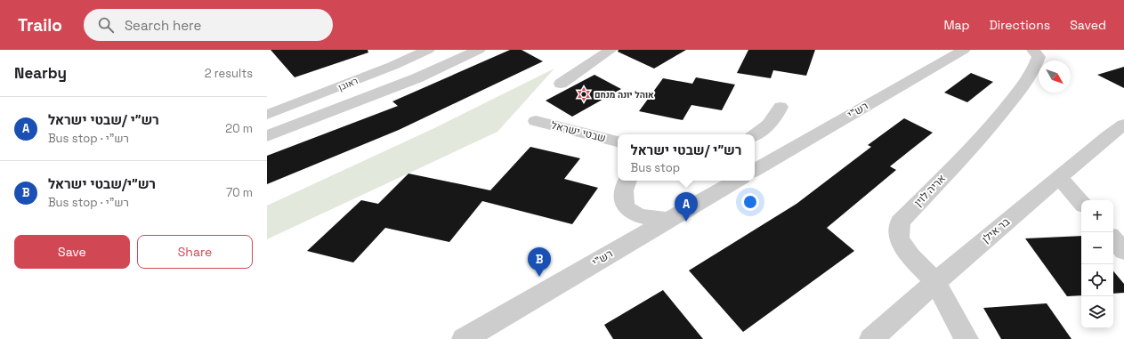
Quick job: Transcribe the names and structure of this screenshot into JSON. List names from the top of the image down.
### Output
{
  "streets": {
    "street": [
      "ראובן",
      "רש\"י",
      "שבטי ישראל",
      "אריה לוין",
      "בר אילן"
    ]
  },
  "crossings": [
    ["אריה לוין", "בר אילן"]
  ],
  "places": {
    "synagogue": ["אוהל יונה מנחם"]
  },
  "north": "bottom right",
  "page": {
    "header": "Trailo",
    "search": "Search here",
    "nav": ["Map", "Directions", "Saved"],
    "heading": ["Nearby", "2 results"],
    "list": [
      {
        "mark": "A",
        "name": "רש״י /שבטי ישראל",
        "note": "Bus stop · רש\"י",
        "value": "20 m"
      },
      {
        "mark": "B",
        "name": "רש״י/שבטי ישראל",
        "note": "Bus stop · רש\"י",
        "value": "70 m"
      }
    ],
    "popup": ["רש״י /שבטי ישראל", "Bus stop"],
    "pins": ["A", "B"],
    "map_buttons": ["+", "−"],
    "buttons": ["Save", "Share"]
  }
}
